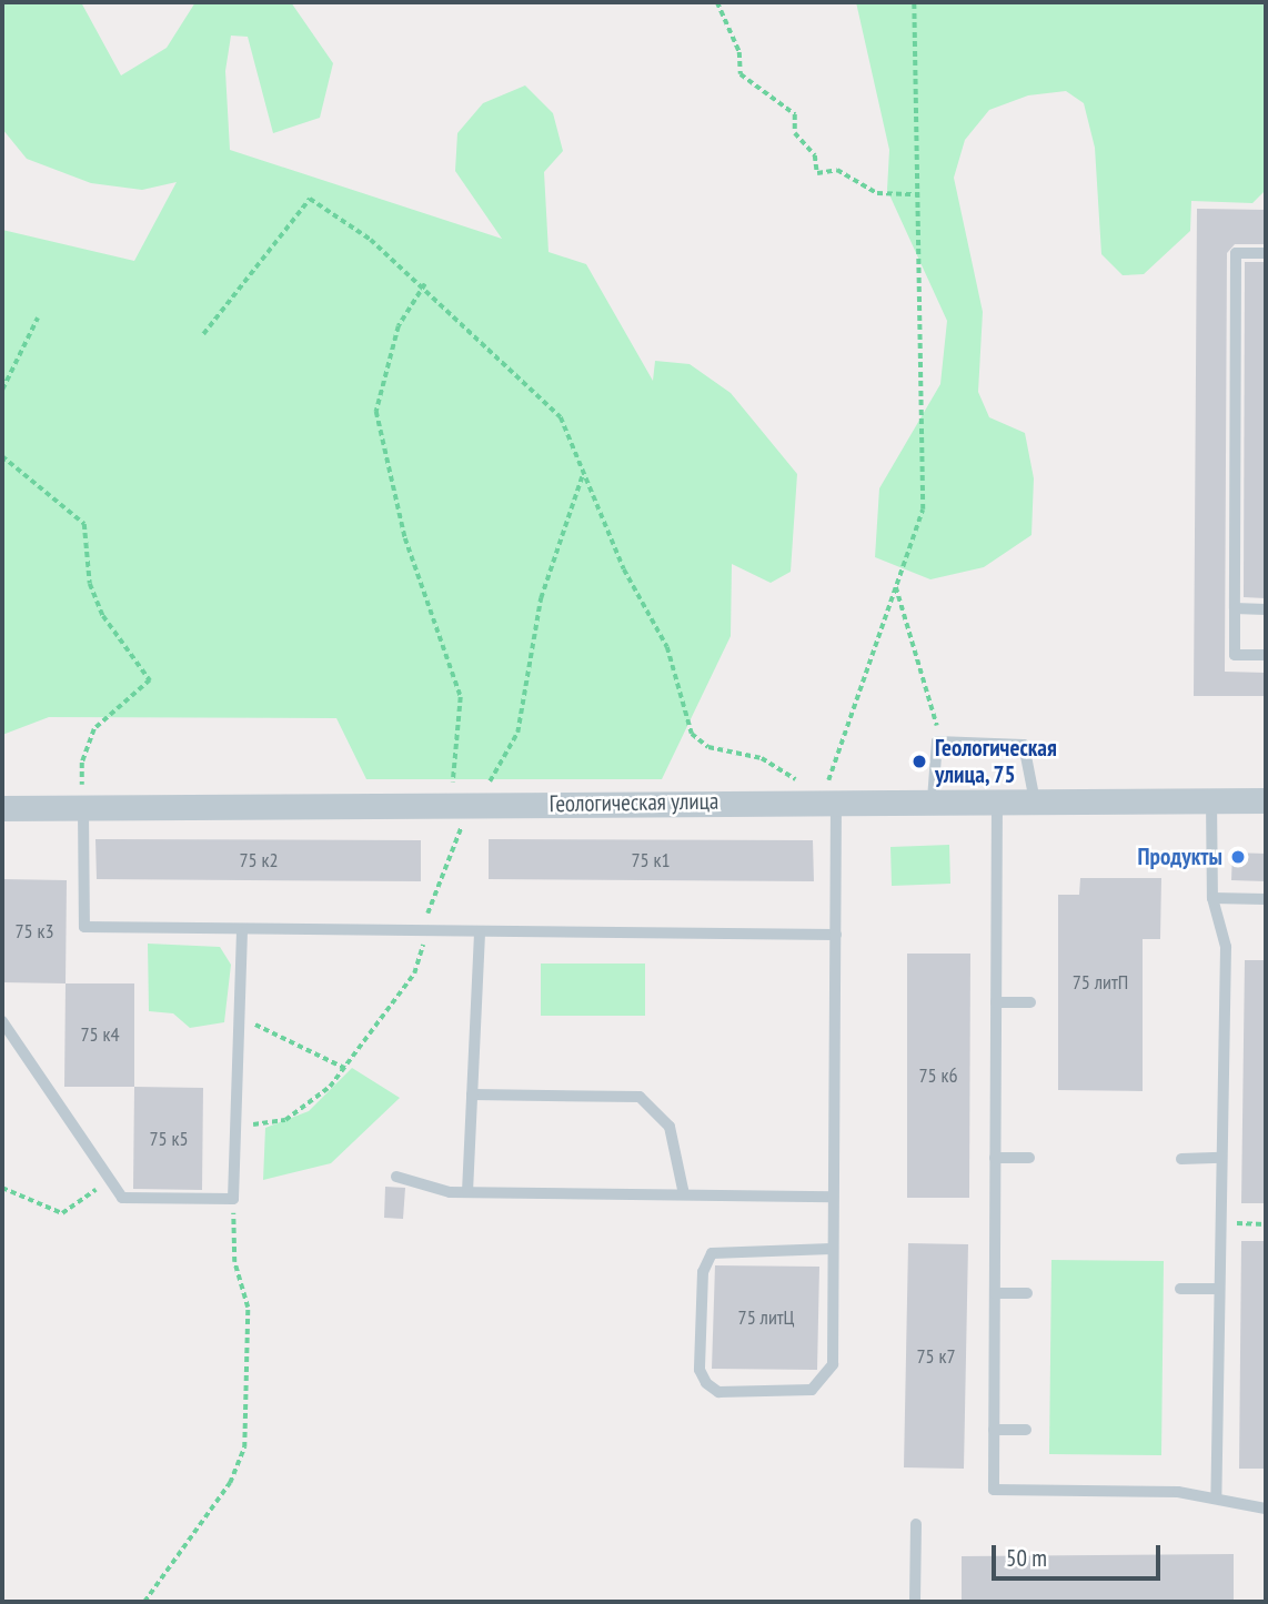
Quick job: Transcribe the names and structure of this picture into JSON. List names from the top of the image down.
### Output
{
  "streets": {
    "street": ["Геологическая улица"]
  },
  "places": ["Геологическая улица, 75", "Продукты"],
  "house_numbers": [
    "75 к2",
    "75 к1",
    "75 к3",
    "75 литП",
    "75 к4",
    "75 к6",
    "75 к5",
    "75 литЦ",
    "75 к7"
  ],
  "scale_bar": "50 m"
}
